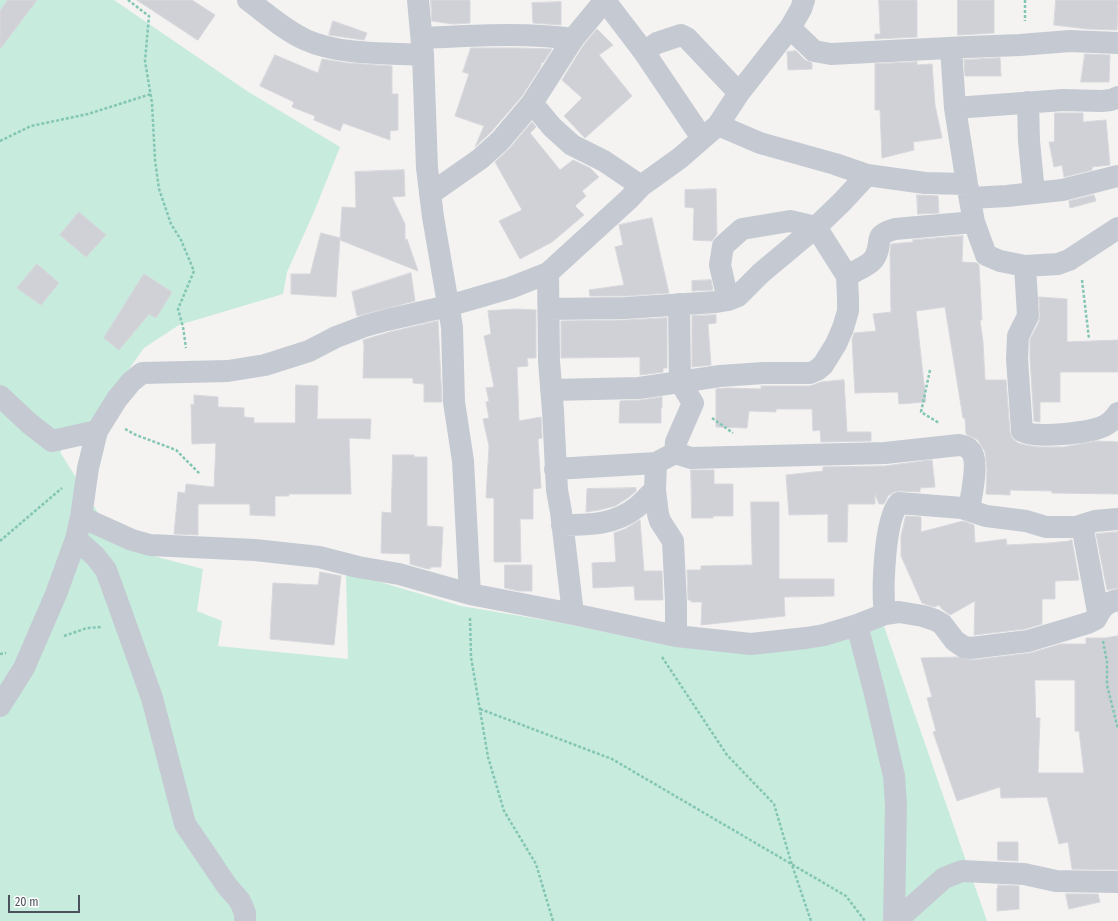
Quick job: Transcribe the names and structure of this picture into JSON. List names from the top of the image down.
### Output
{
  "scale_bar": "20 m"
}
